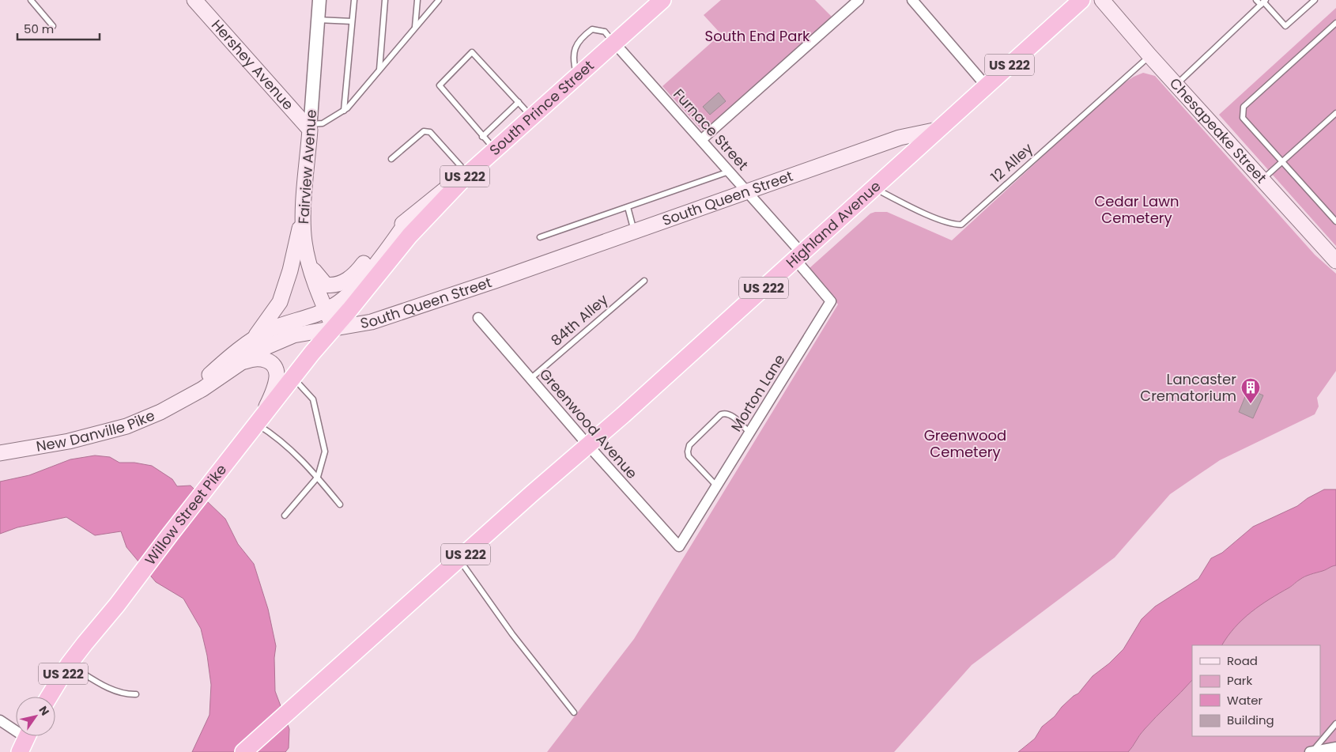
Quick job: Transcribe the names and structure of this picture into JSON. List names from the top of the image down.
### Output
{
  "streets": {
    "highway": [
      "US 222",
      "South Prince Street",
      "Highland Avenue",
      "Willow Street Pike"
    ],
    "main road": [
      "Hershey Avenue",
      "Chesapeake Street",
      "Fairview Avenue",
      "South Queen Street",
      "New Danville Pike"
    ],
    "street": ["Furnace Street", "Morton Lane", "Greenwood Avenue"],
    "lane": ["12 Alley", "84th Alley"]
  },
  "crossings": [
    ["Hershey Avenue", "Fairview Avenue"],
    ["US 222", "South Queen Street"],
    ["US 222", "Highland Avenue"],
    ["US 222", "Greenwood Avenue"],
    ["South Prince Street", "Furnace Street"],
    ["South Prince Street", "Fairview Avenue"],
    ["South Prince Street", "South Queen Street"],
    ["South Prince Street", "New Danville Pike"],
    ["South Prince Street", "Willow Street Pike"],
    ["Furnace Street", "South Queen Street"],
    ["Furnace Street", "Highland Avenue"],
    ["Furnace Street", "Morton Lane"],
    ["Chesapeake Street", "12 Alley"],
    ["12 Alley", "Highland Avenue"],
    ["Fairview Avenue", "South Queen Street"],
    ["Fairview Avenue", "New Danville Pike"],
    ["Fairview Avenue", "Willow Street Pike"],
    ["South Queen Street", "Highland Avenue"],
    ["South Queen Street", "New Danville Pike"],
    ["South Queen Street", "Willow Street Pike"],
    ["Highland Avenue", "Morton Lane"],
    ["Highland Avenue", "Greenwood Avenue"],
    ["84th Alley", "Greenwood Avenue"],
    ["Morton Lane", "Greenwood Avenue"],
    ["New Danville Pike", "Willow Street Pike"]
  ],
  "parks": ["South End Park", "Cedar Lawn Cemetery", "Greenwood Cemetery"],
  "places": {
    "building": ["Lancaster Crematorium"]
  },
  "legend": [
    "Road",
    "Park",
    "Water",
    "Building"
  ],
  "scale_bar": "50 m",
  "north": "top right"
}
